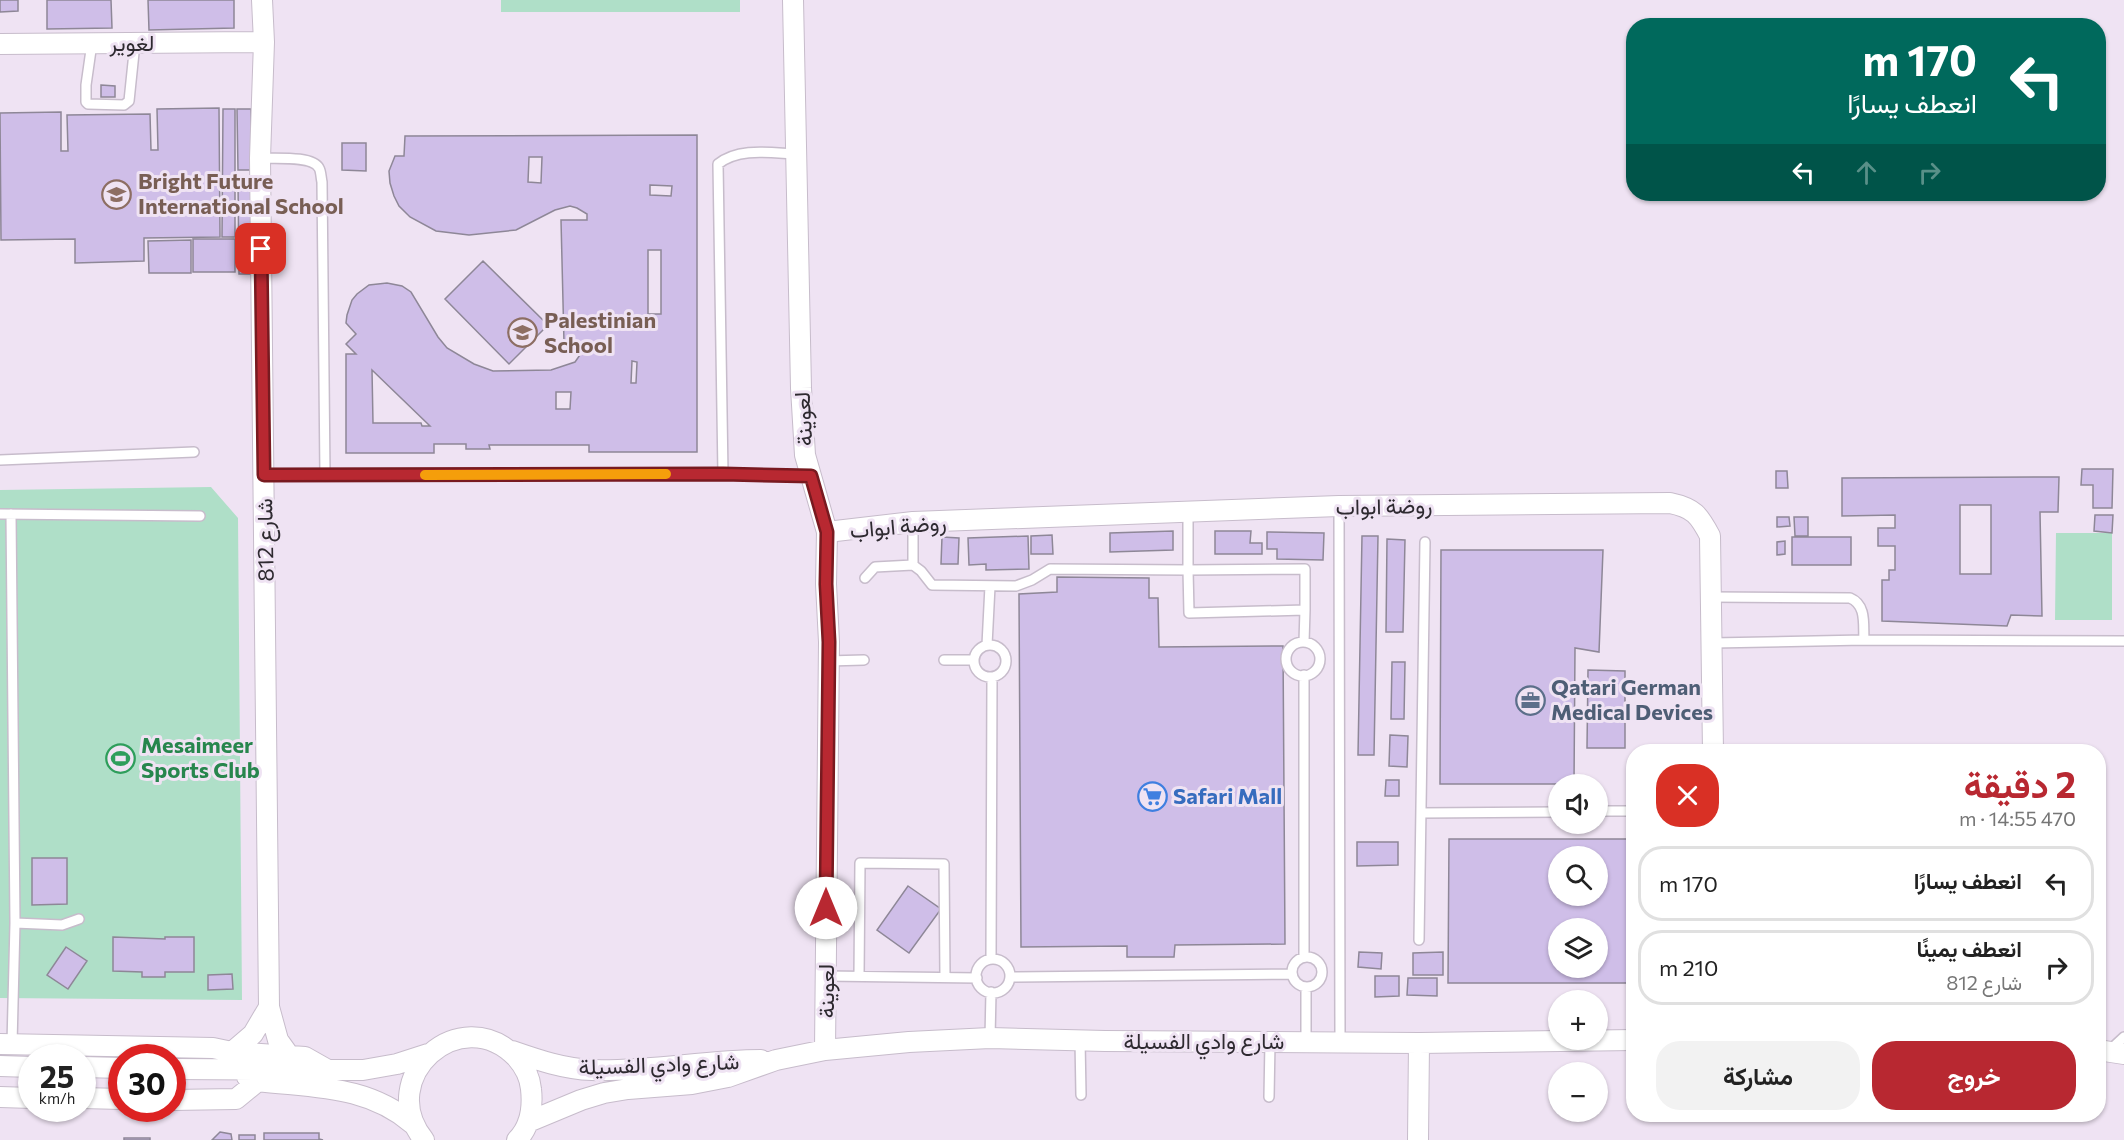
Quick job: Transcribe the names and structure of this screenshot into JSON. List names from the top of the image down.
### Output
{
  "streets": {
    "street": [
      "لغوير",
      "لعوينة",
      "روضة ابواب",
      "شارع 812",
      "شارع وادي الفسيلة"
    ]
  },
  "crossings": [
    ["لغوير", "شارع 812"],
    ["لعوينة", "روضة ابواب"],
    ["لعوينة", "شارع وادي الفسيلة"]
  ],
  "places": {
    "school or university": ["Bright Future International School", "Palestinian School"],
    "office": ["Qatari German Medical Devices"],
    "sports": ["Mesaimeer Sports Club"],
    "supermarket": ["Safari Mall"]
  },
  "page": {
    "turn": ["170 m", "انعطف يسارًا"],
    "heading": ["2 دقيقة", "470 m · 14:55"],
    "map_buttons": ["+", "−"],
    "list": [
      {
        "name": "انعطف يسارًا",
        "value": "170 m"
      },
      {
        "name": "انعطف يمينًا",
        "note": "شارع 812",
        "value": "210 m"
      }
    ],
    "buttons": ["خروج", "مشاركة"],
    "speed": "25 km/h",
    "limit": "30"
  }
}
